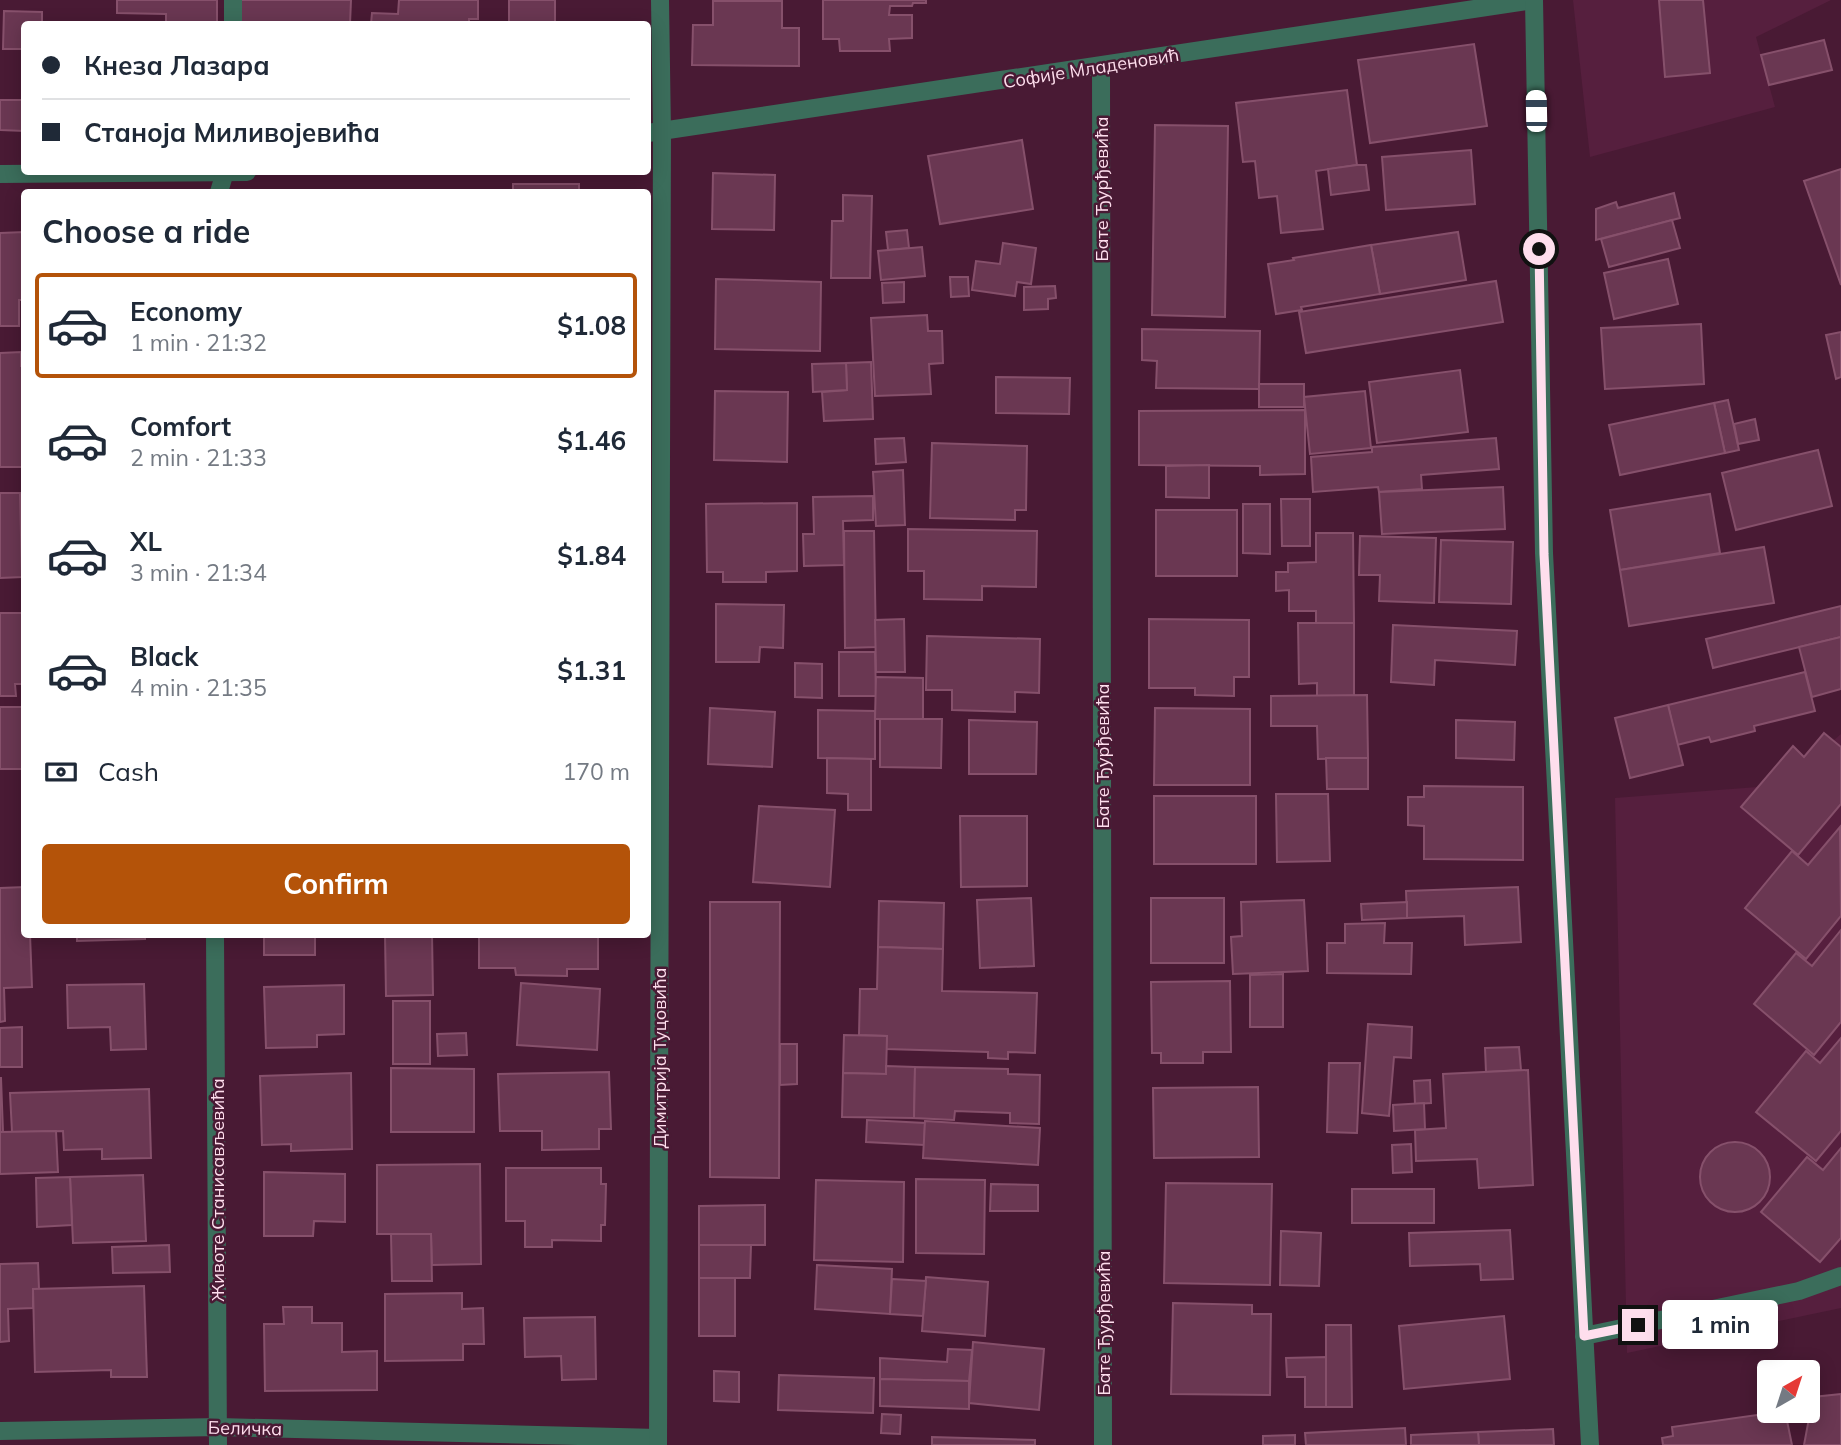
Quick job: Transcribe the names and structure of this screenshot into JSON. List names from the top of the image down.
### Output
{
  "streets": {
    "street": [
      "Софије Младеновић",
      "Бате Ђурђевића",
      "Димитрија Туцовића",
      "Животе Станисављевића",
      "Беличка"
    ]
  },
  "crossings": [
    ["Софије Младеновић", "Бате Ђурђевића"],
    ["Софије Младеновић", "Димитрија Туцовића"],
    ["Димитрија Туцовића", "Беличка"],
    ["Животе Станисављевића", "Беличка"]
  ],
  "north": "top right",
  "page": {
    "banner": ["Кнеза Лазара", "Станоја Миливојевића"],
    "heading": "Choose a ride",
    "list": [
      {
        "name": "Economy",
        "note": "1 min · 21:32",
        "value": "$1.08"
      },
      {
        "name": "Comfort",
        "note": "2 min · 21:33",
        "value": "$1.46"
      },
      {
        "name": "XL",
        "note": "3 min · 21:34",
        "value": "$1.84"
      },
      {
        "name": "Black",
        "note": "4 min · 21:35",
        "value": "$1.31"
      }
    ],
    "pay": ["Cash", "170 m"],
    "buttons": "Confirm",
    "bubble": "1 min"
  }
}
